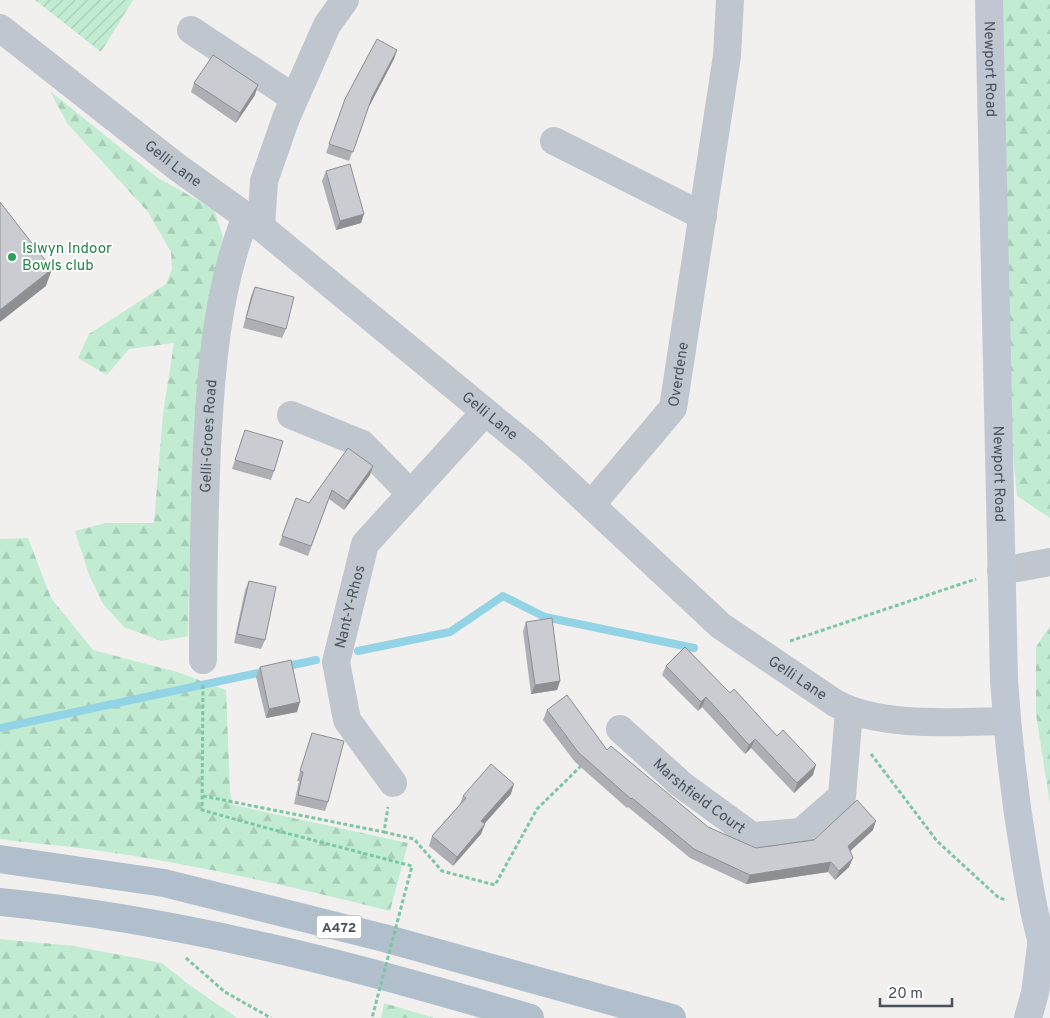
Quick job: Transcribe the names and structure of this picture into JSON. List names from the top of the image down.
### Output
{
  "streets": {
    "main road": ["Newport Road", "A472"],
    "street": [
      "Gelli Lane",
      "Overdene",
      "Gelli-Groes Road",
      "Nant-Y-Rhos",
      "Marshfield Court"
    ]
  },
  "crossings": [
    ["Newport Road", "Gelli Lane"],
    ["Gelli Lane", "Overdene"],
    ["Gelli Lane", "Gelli-Groes Road"],
    ["Gelli Lane", "Nant-Y-Rhos"],
    ["Gelli Lane", "Marshfield Court"]
  ],
  "places": ["Islwyn Indoor Bowls club"],
  "scale_bar": "20 m"
}
